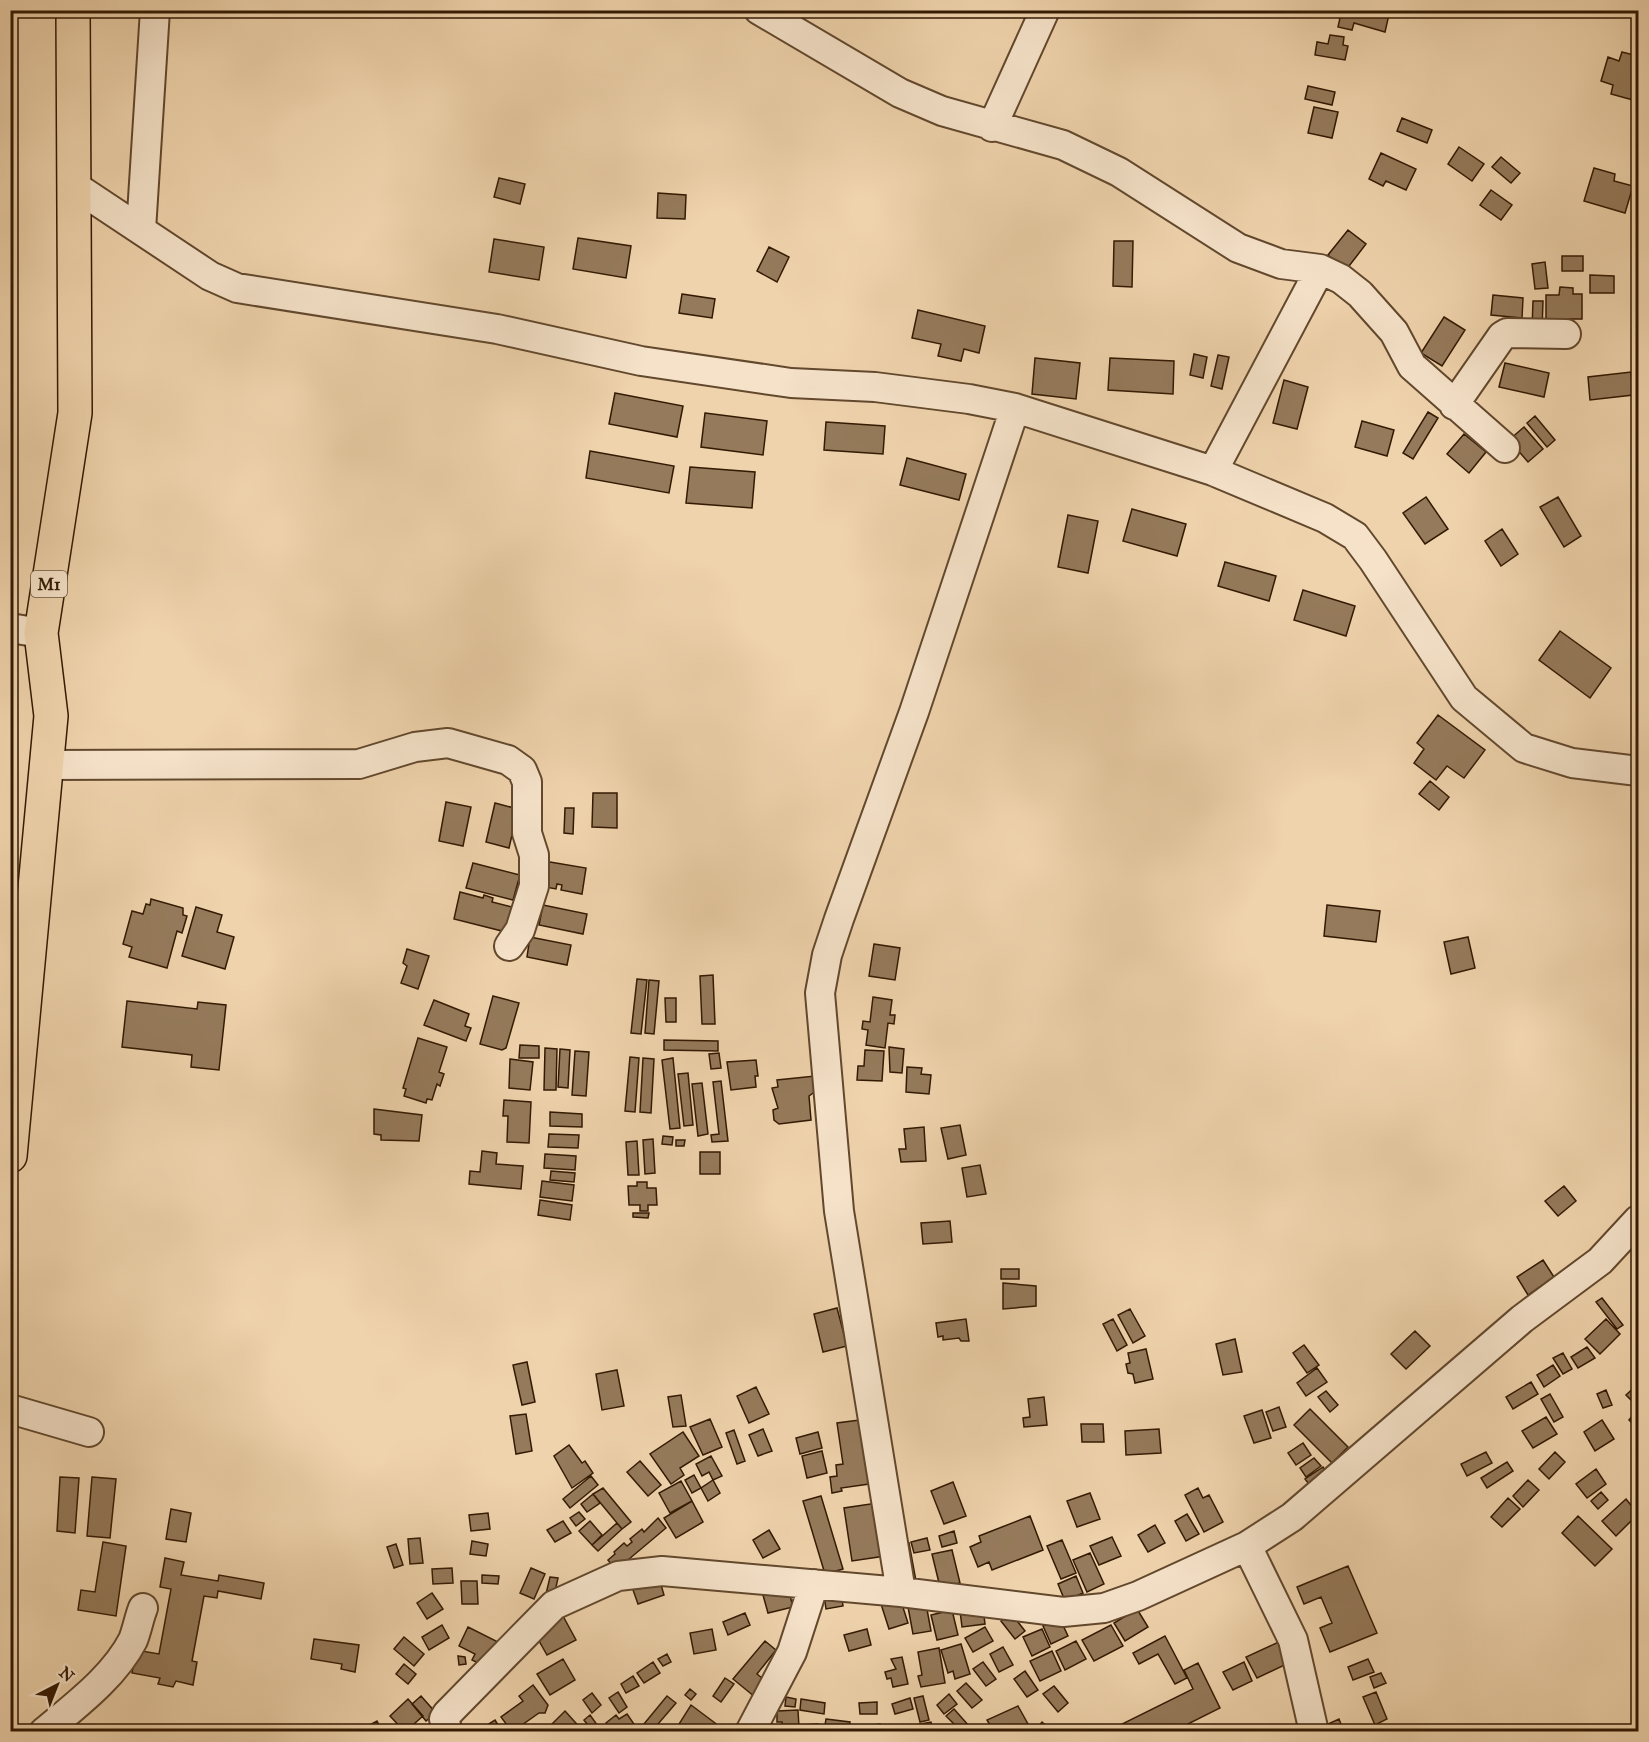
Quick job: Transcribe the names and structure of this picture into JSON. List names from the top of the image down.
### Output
{
  "streets": {
    "highway": ["M1"]
  },
  "north": "top right"
}
